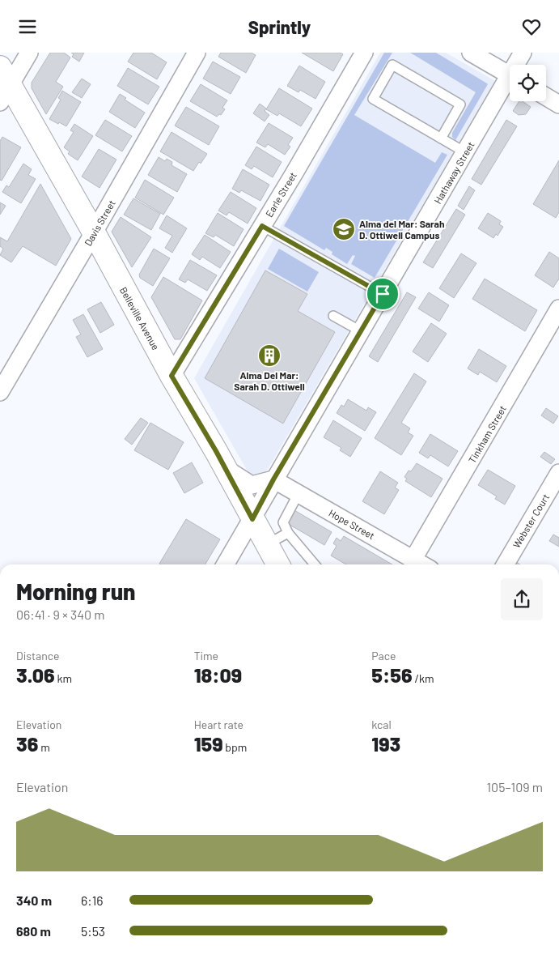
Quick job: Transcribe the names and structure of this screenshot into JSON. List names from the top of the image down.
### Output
{
  "streets": {
    "main road": ["Belleville Avenue"],
    "street": [
      "Hathaway Street",
      "Earle Street",
      "Davis Street",
      "Tinkham Street",
      "Webster Court",
      "Hope Street"
    ]
  },
  "crossings": [
    ["Hathaway Street", "Belleville Avenue"],
    ["Hathaway Street", "Hope Street"],
    ["Earle Street", "Belleville Avenue"],
    ["Davis Street", "Belleville Avenue"]
  ],
  "places": {
    "school or university": ["Alma del Mar: Sarah D. Ottiwell Campus"],
    "building": ["Alma Del Mar: Sarah D. Ottiwell"]
  },
  "page": {
    "header": "Sprintly",
    "heading": ["Morning run", "06:41 · 9 × 340 m"],
    "stats": [
      ["Distance", "3.06 km"],
      ["Time", "18:09"],
      ["Pace", "5:56 /km"],
      ["Elevation", "36 m"],
      ["Heart rate", "159 bpm"],
      ["kcal", "193"]
    ],
    "chart": ["Elevation", "105–109 m"],
    "list": [
      {
        "name": "340 m",
        "note": "6:16"
      },
      {
        "name": "680 m",
        "note": "5:53"
      }
    ]
  }
}
